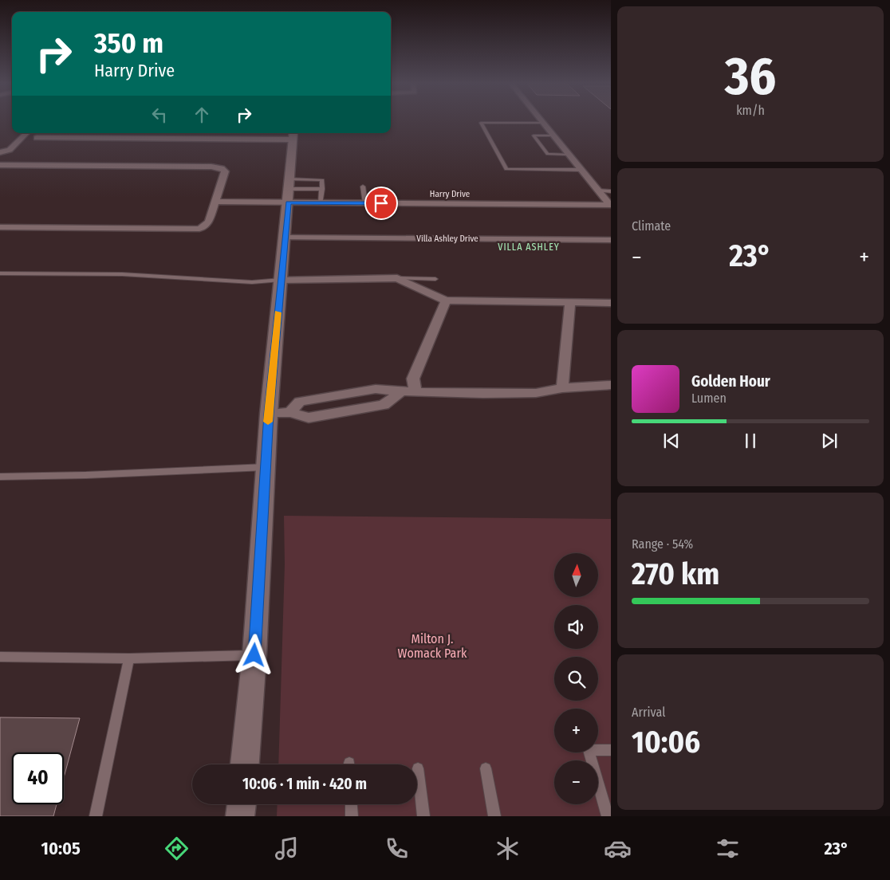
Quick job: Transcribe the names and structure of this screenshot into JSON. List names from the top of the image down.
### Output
{
  "streets": {
    "street": ["Harry Drive", "Villa Ashley Drive"]
  },
  "districts": ["VILLA ASHLEY"],
  "parks": ["Milton J. Womack Park"],
  "north": "top",
  "page": {
    "tile": [
      ["36", "km/h"],
      "Climate",
      ["Range · 54%", "270 km"],
      ["Arrival", "10:06"]
    ],
    "turn": ["350 m", "Harry Drive"],
    "heat": ["−", "23°", "+"],
    "song": ["Golden Hour", "Lumen"],
    "map_buttons": ["+", "−"],
    "limit": "40",
    "trip": "10:06 · 1 min · 420 m",
    "tabs": ["10:05", "23°"]
  }
}
